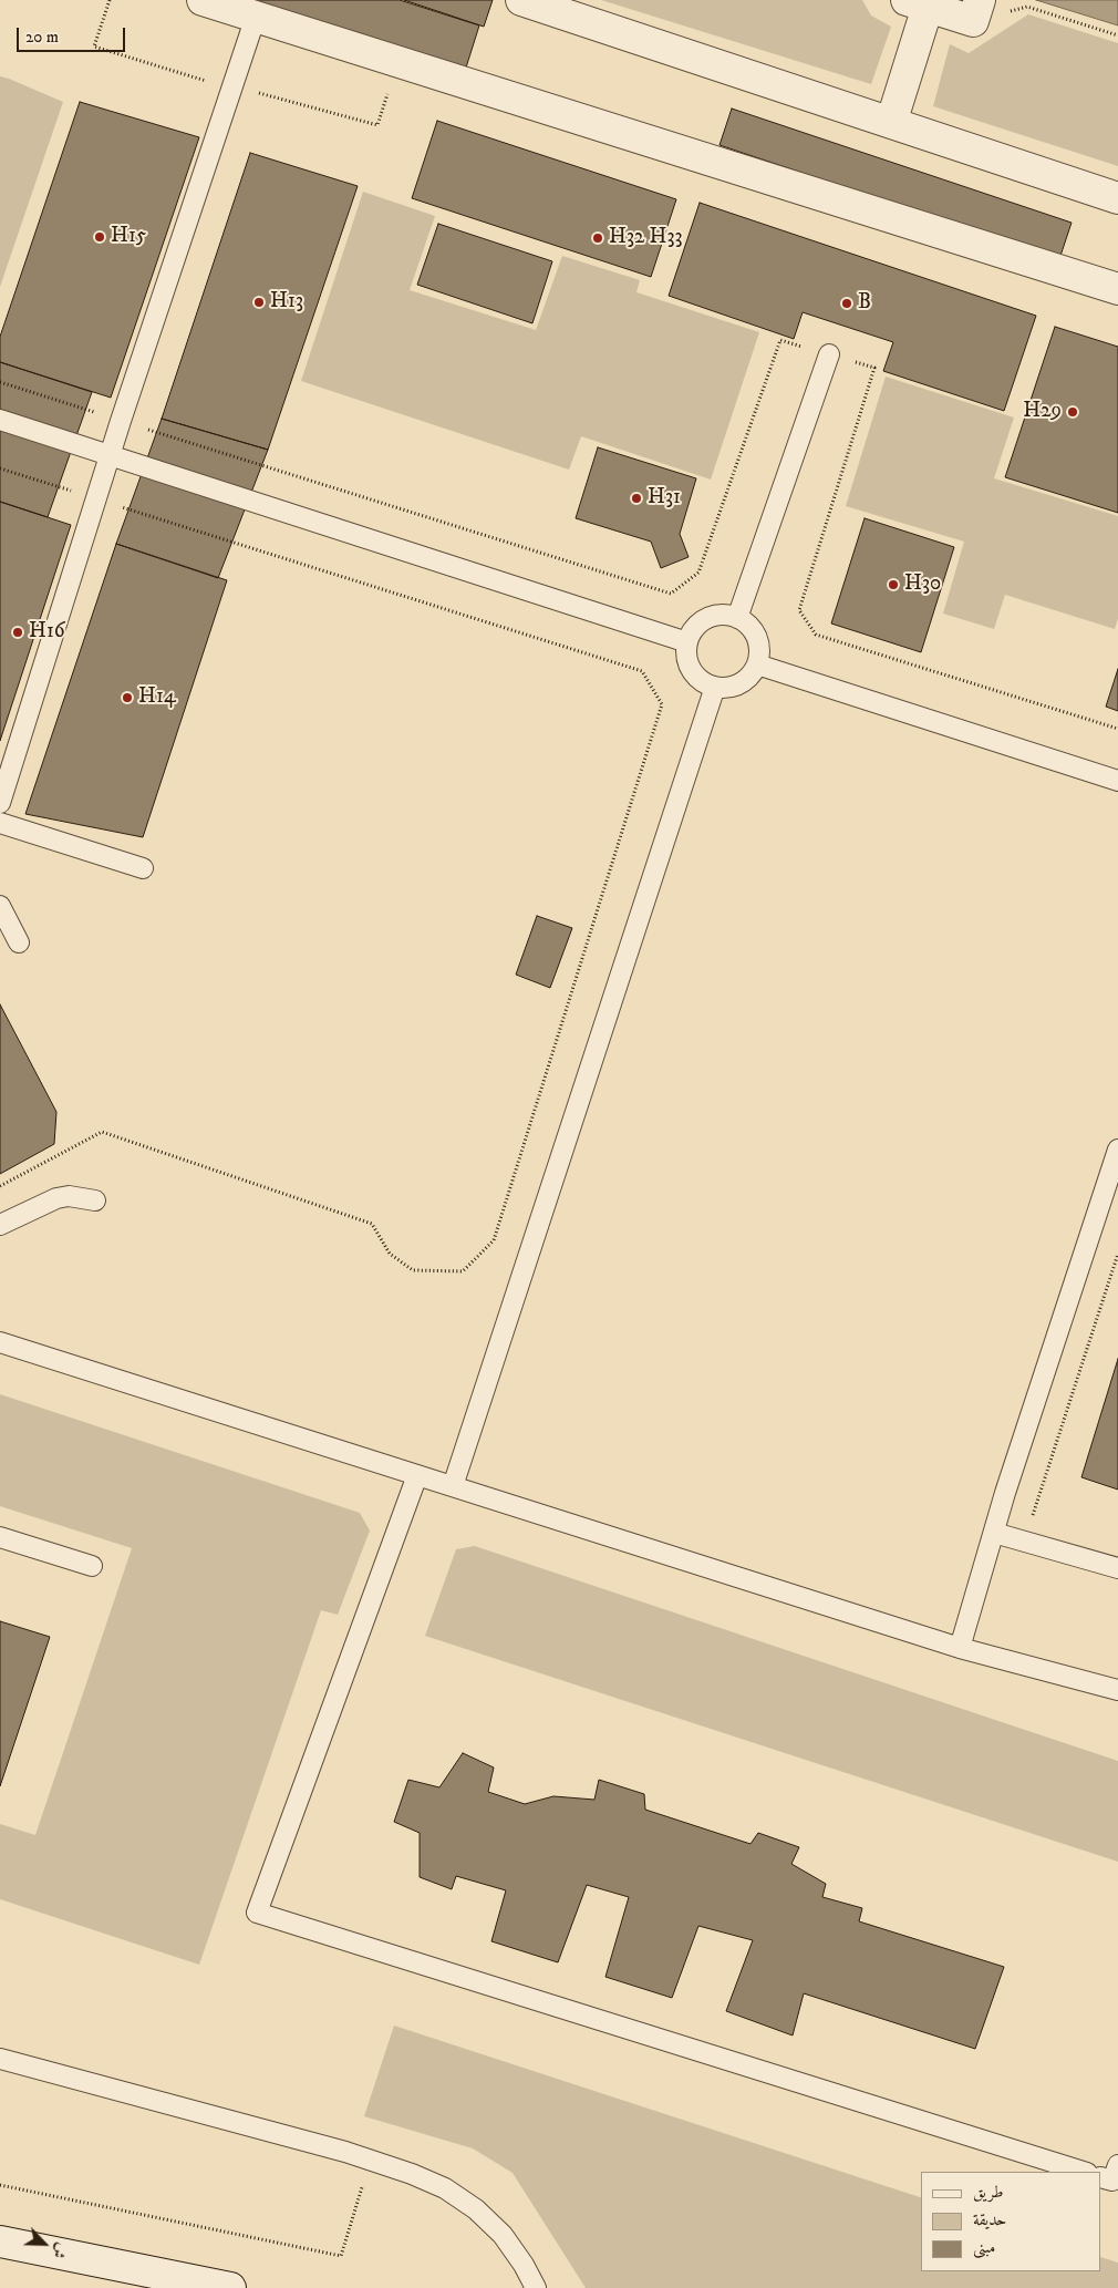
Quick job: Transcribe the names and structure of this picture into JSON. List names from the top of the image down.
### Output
{
  "places": [
    "H15",
    "H32 H33",
    "H13",
    "B",
    "H29",
    "H31",
    "H30",
    "H16",
    "H14"
  ],
  "legend": ["طريق", "حديقة", "مبنى"],
  "scale_bar": "20 m",
  "north": "bottom right"
}
